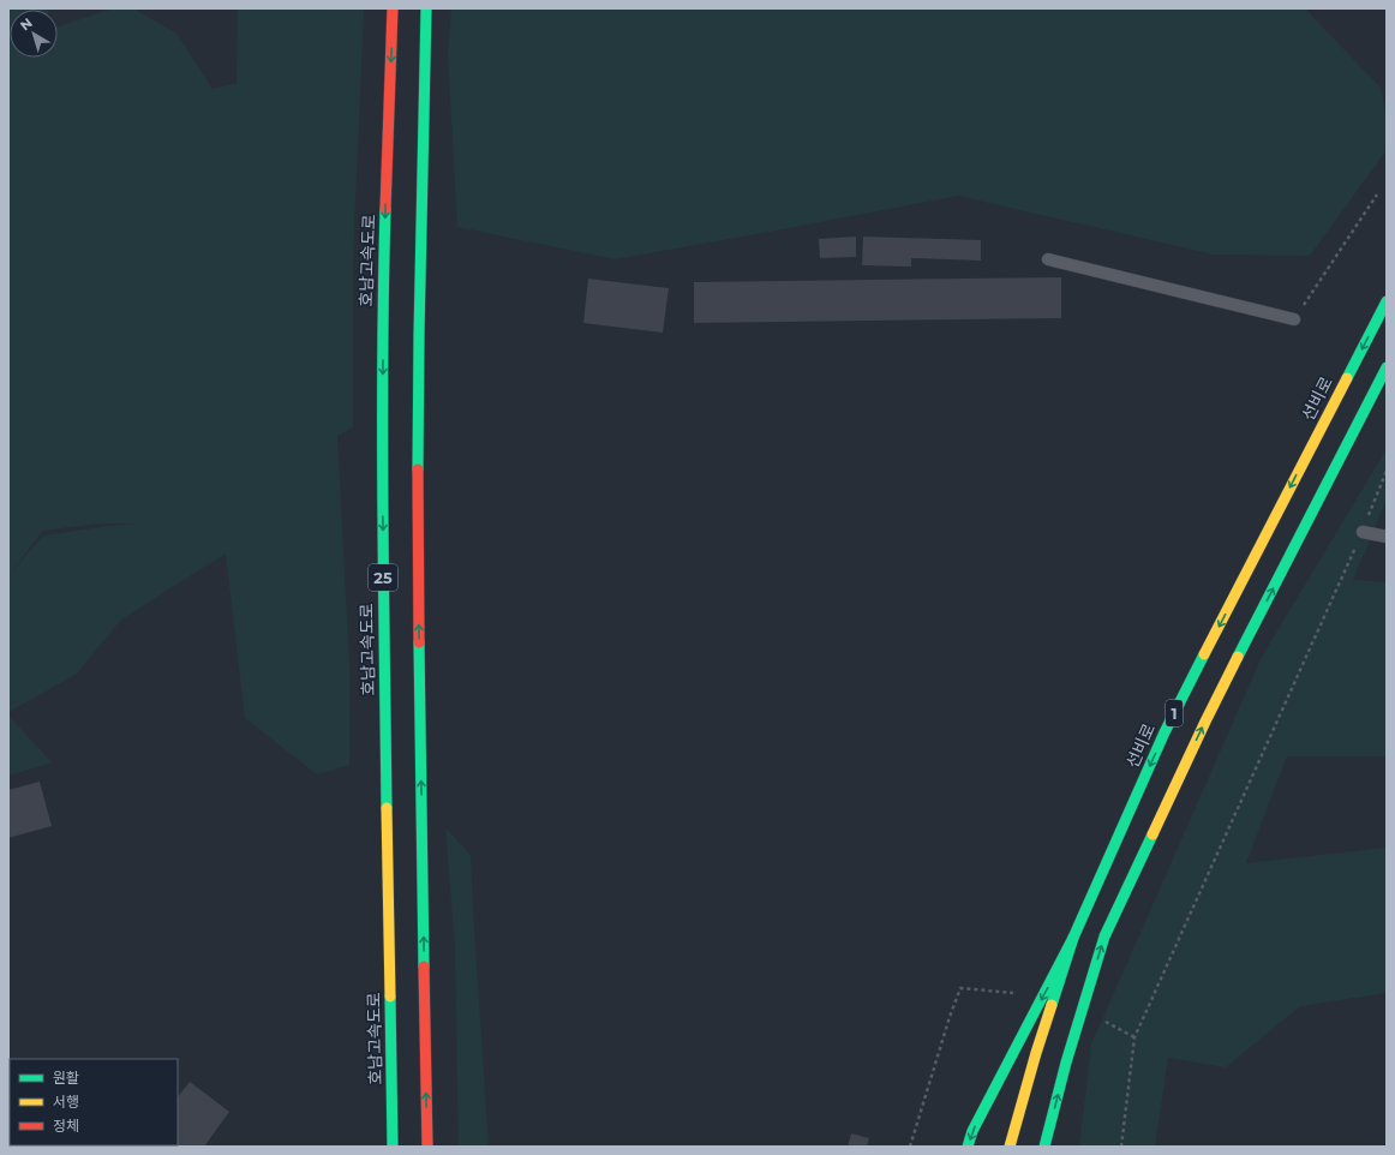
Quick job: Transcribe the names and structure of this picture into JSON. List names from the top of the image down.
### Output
{
  "streets": {
    "main road": [
      "호남고속도로",
      "선비로",
      "25",
      "1"
    ]
  },
  "legend": ["원활", "서행", "정체"],
  "north": "top left"
}
